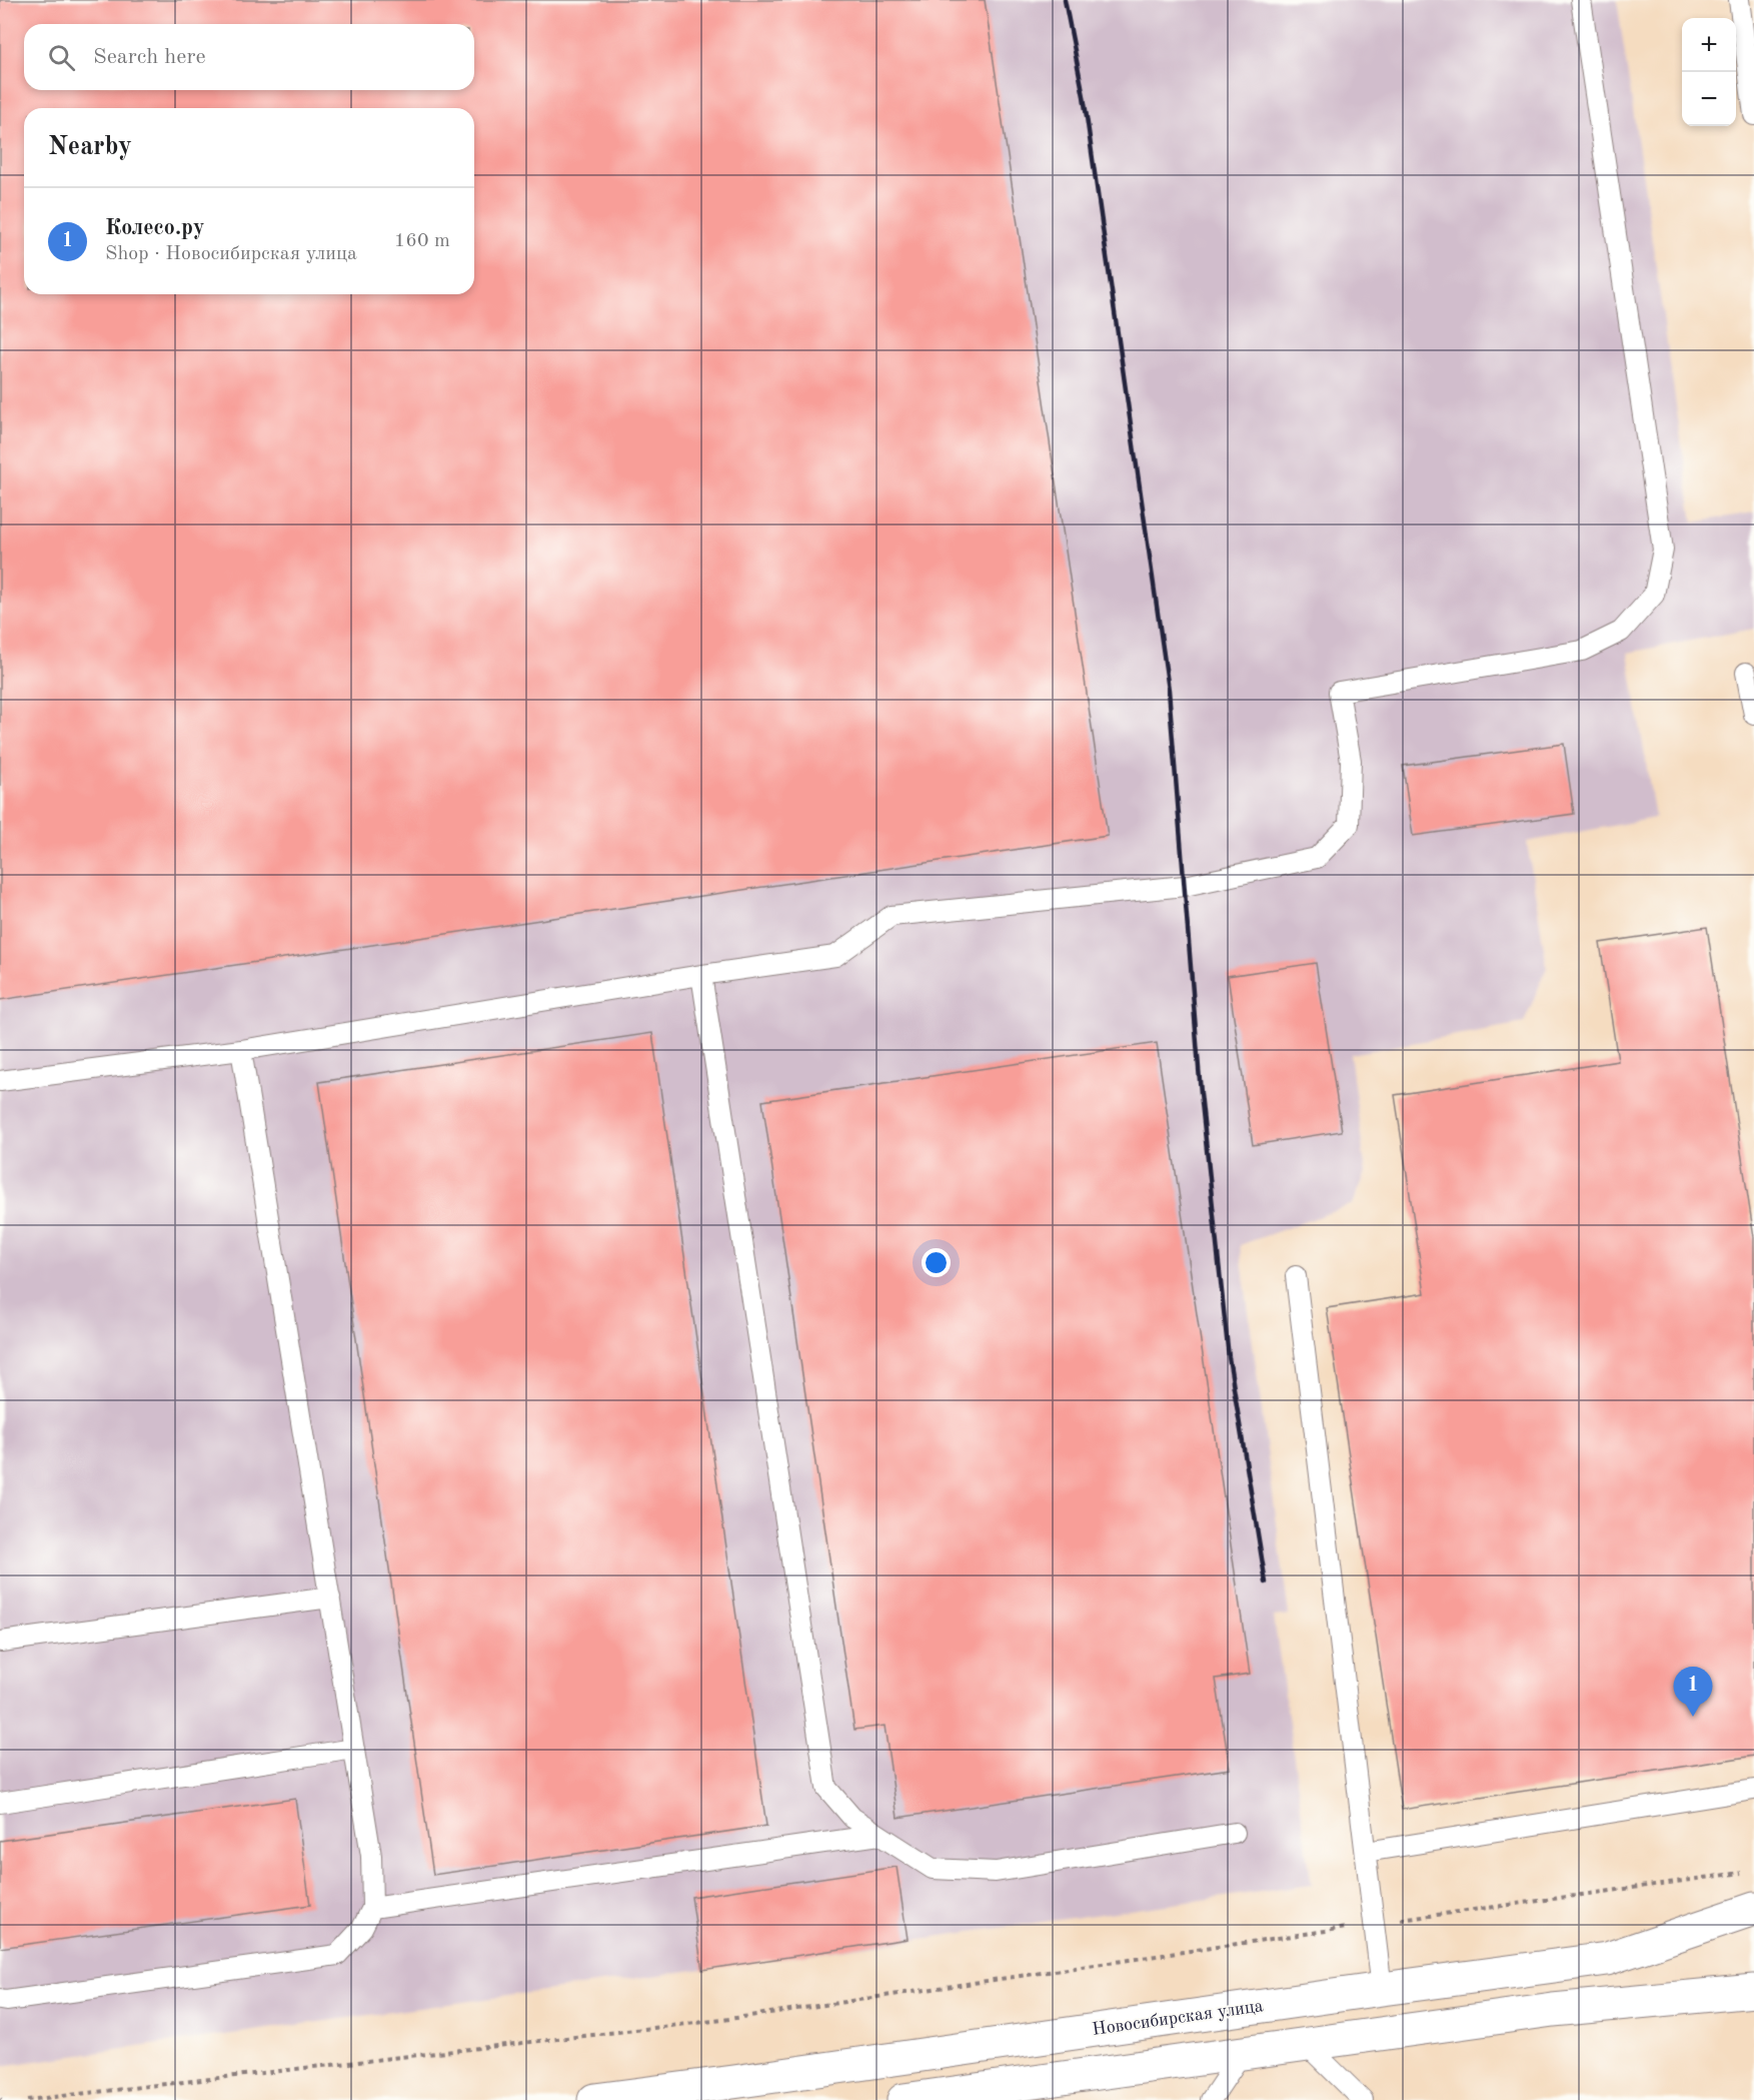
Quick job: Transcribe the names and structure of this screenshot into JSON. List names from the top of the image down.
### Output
{
  "streets": {
    "main road": ["Новосибирская улица"]
  },
  "page": {
    "map_buttons": ["+", "−"],
    "search": "Search here",
    "heading": "Nearby",
    "list": [
      {
        "mark": "1",
        "name": "Колесо.ру",
        "note": "Shop · Новосибирская улица",
        "value": "160 m"
      }
    ],
    "pins": "1"
  }
}
